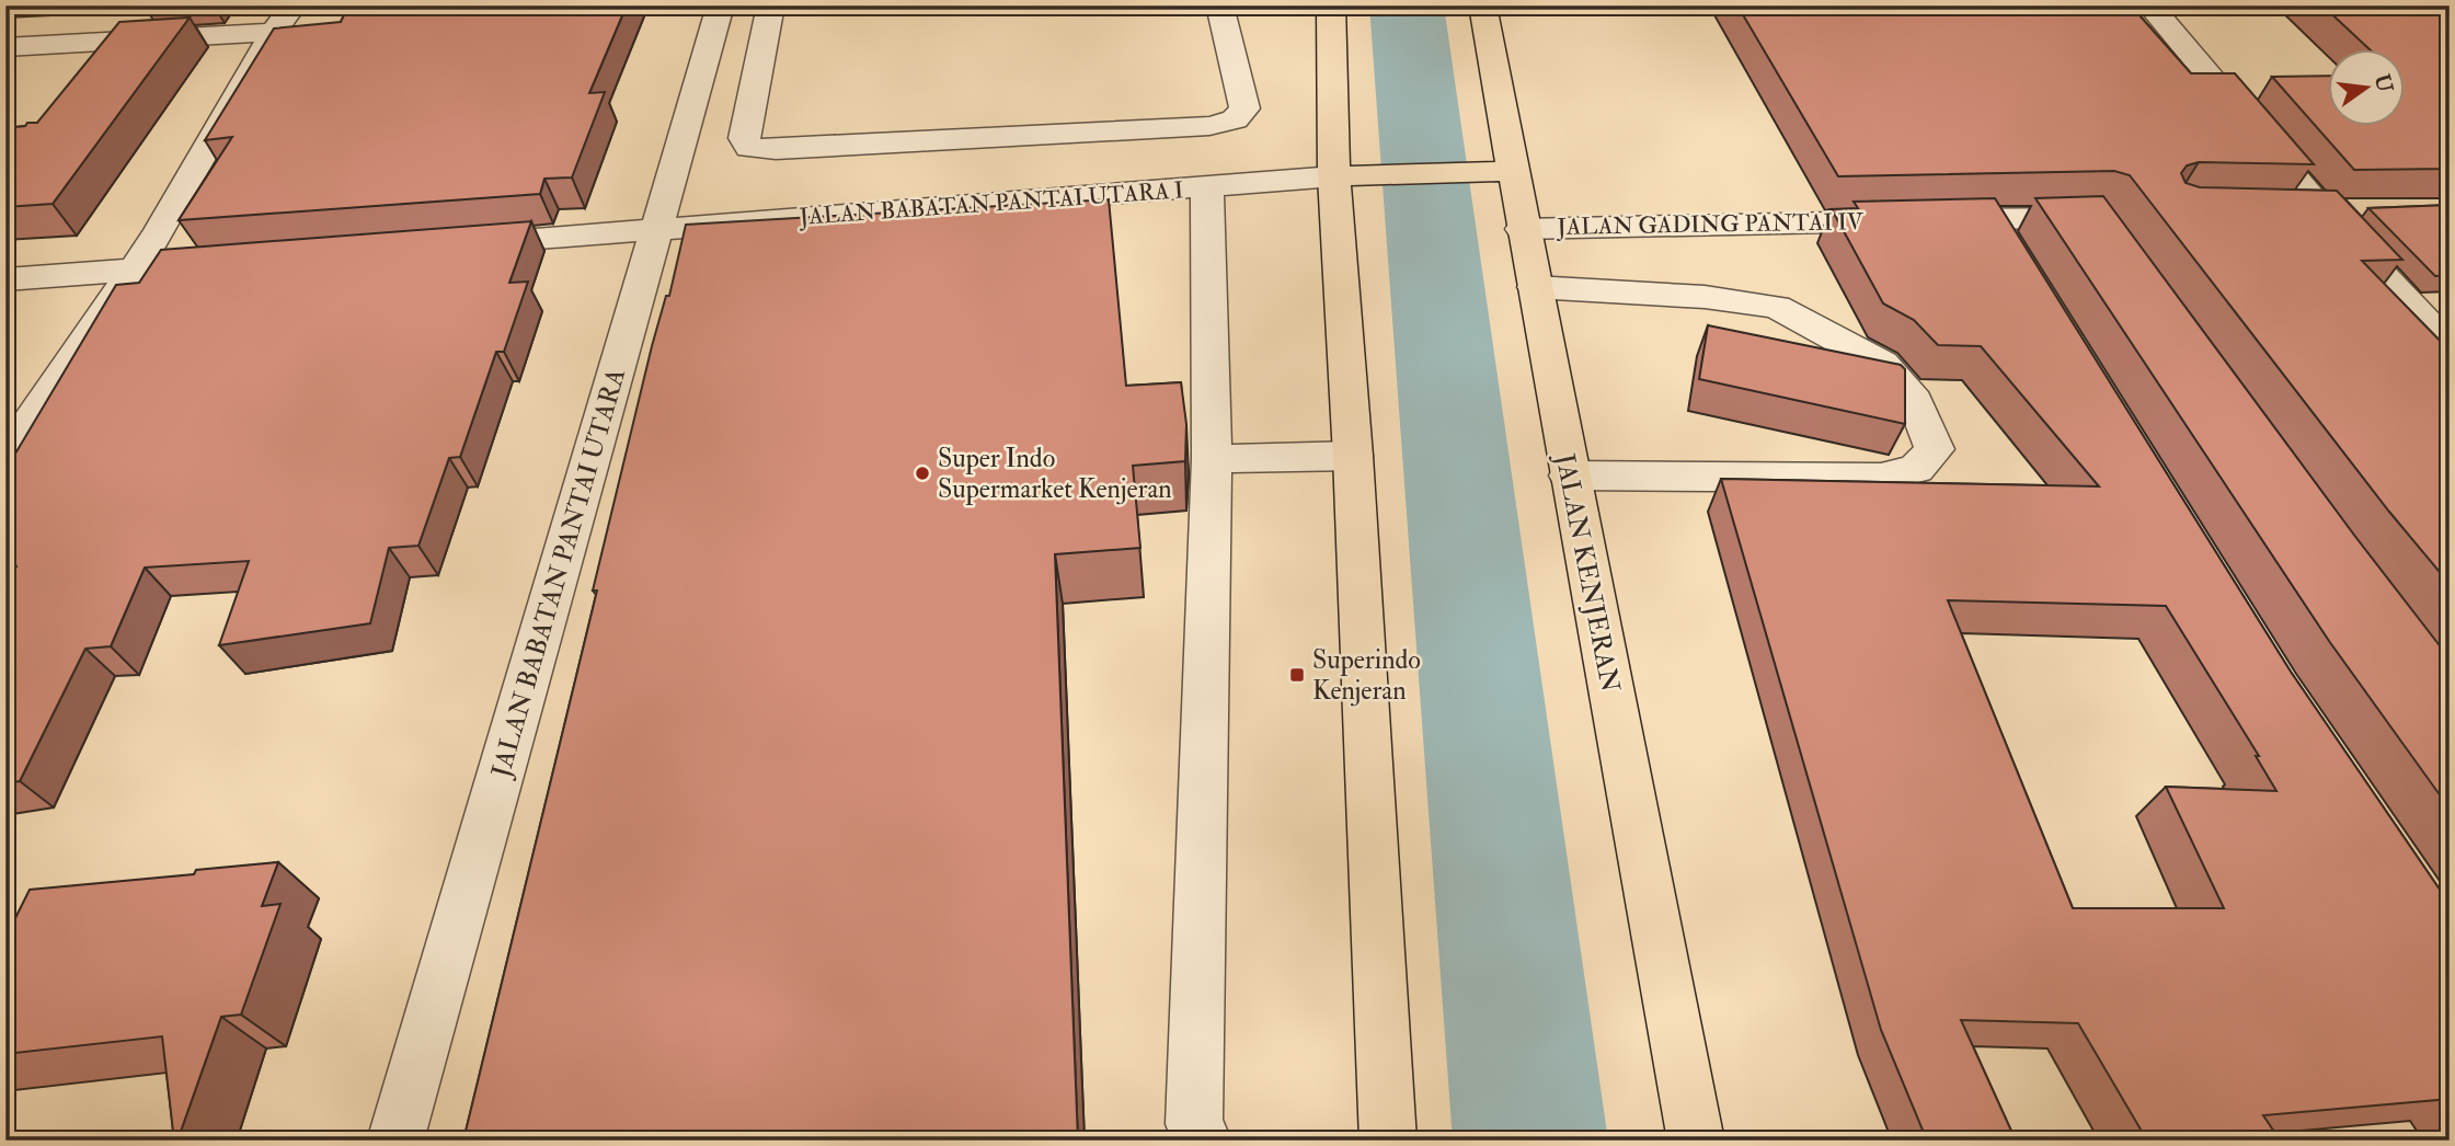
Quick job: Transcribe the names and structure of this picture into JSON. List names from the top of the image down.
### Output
{
  "streets": {
    "main road": ["JALAN KENJERAN"],
    "street": ["JALAN BABATAN PANTAI UTARA I", "JALAN GADING PANTAI IV", "JALAN BABATAN PANTAI UTARA"]
  },
  "crossings": [
    ["JALAN BABATAN PANTAI UTARA I", "JALAN BABATAN PANTAI UTARA"],
    ["JALAN GADING PANTAI IV", "JALAN KENJERAN"]
  ],
  "places": {
    "other": ["Super Indo Supermarket Kenjeran"],
    "transit": ["Superindo Kenjeran"]
  },
  "north": "right"
}
